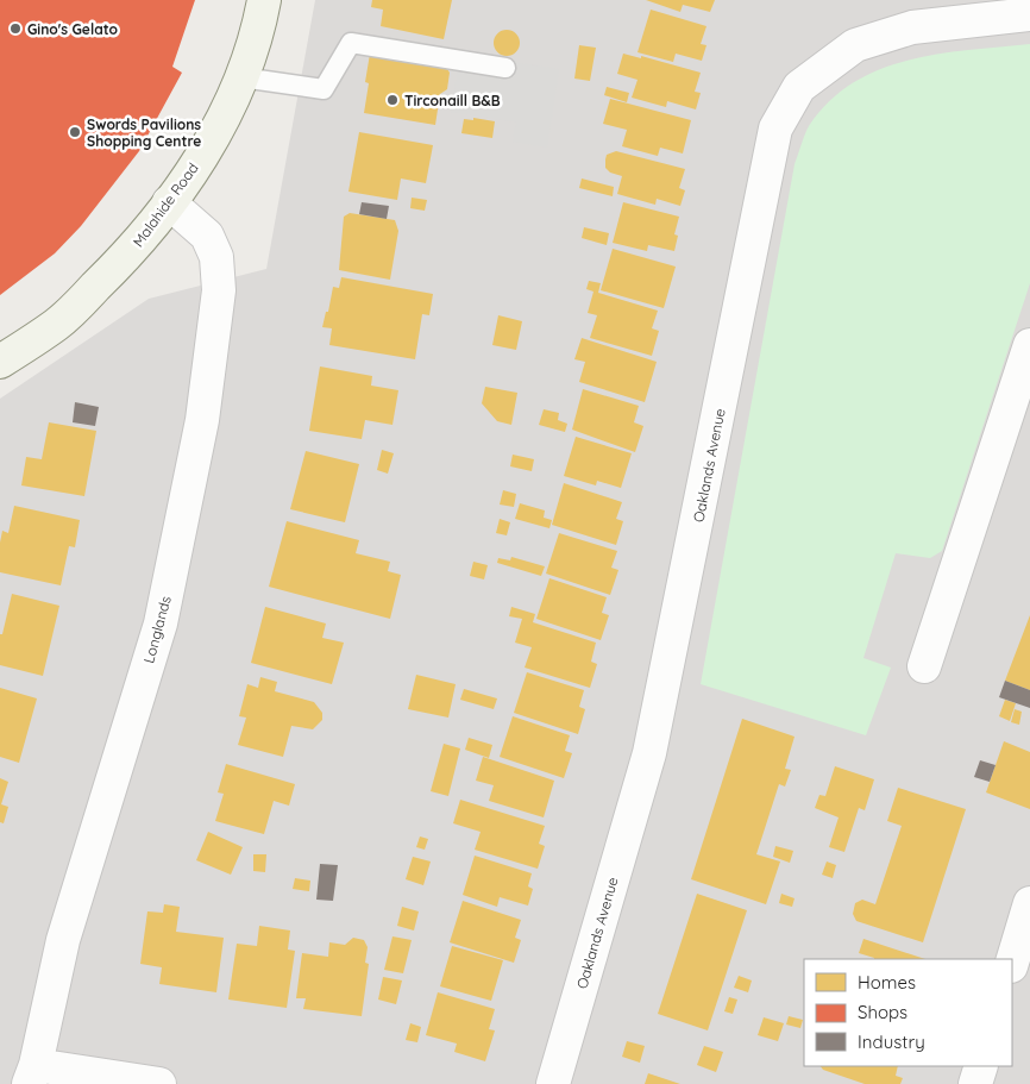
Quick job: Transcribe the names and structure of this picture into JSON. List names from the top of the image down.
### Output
{
  "streets": {
    "main road": ["Malahide Road"],
    "street": ["Oaklands Avenue", "Longlands"]
  },
  "crossings": [
    ["Malahide Road", "Longlands"]
  ],
  "places": ["Gino's Gelato", "Tirconaill B&B", "Swords Pavilions Shopping Centre"],
  "legend": ["Homes", "Shops", "Industry"]
}
